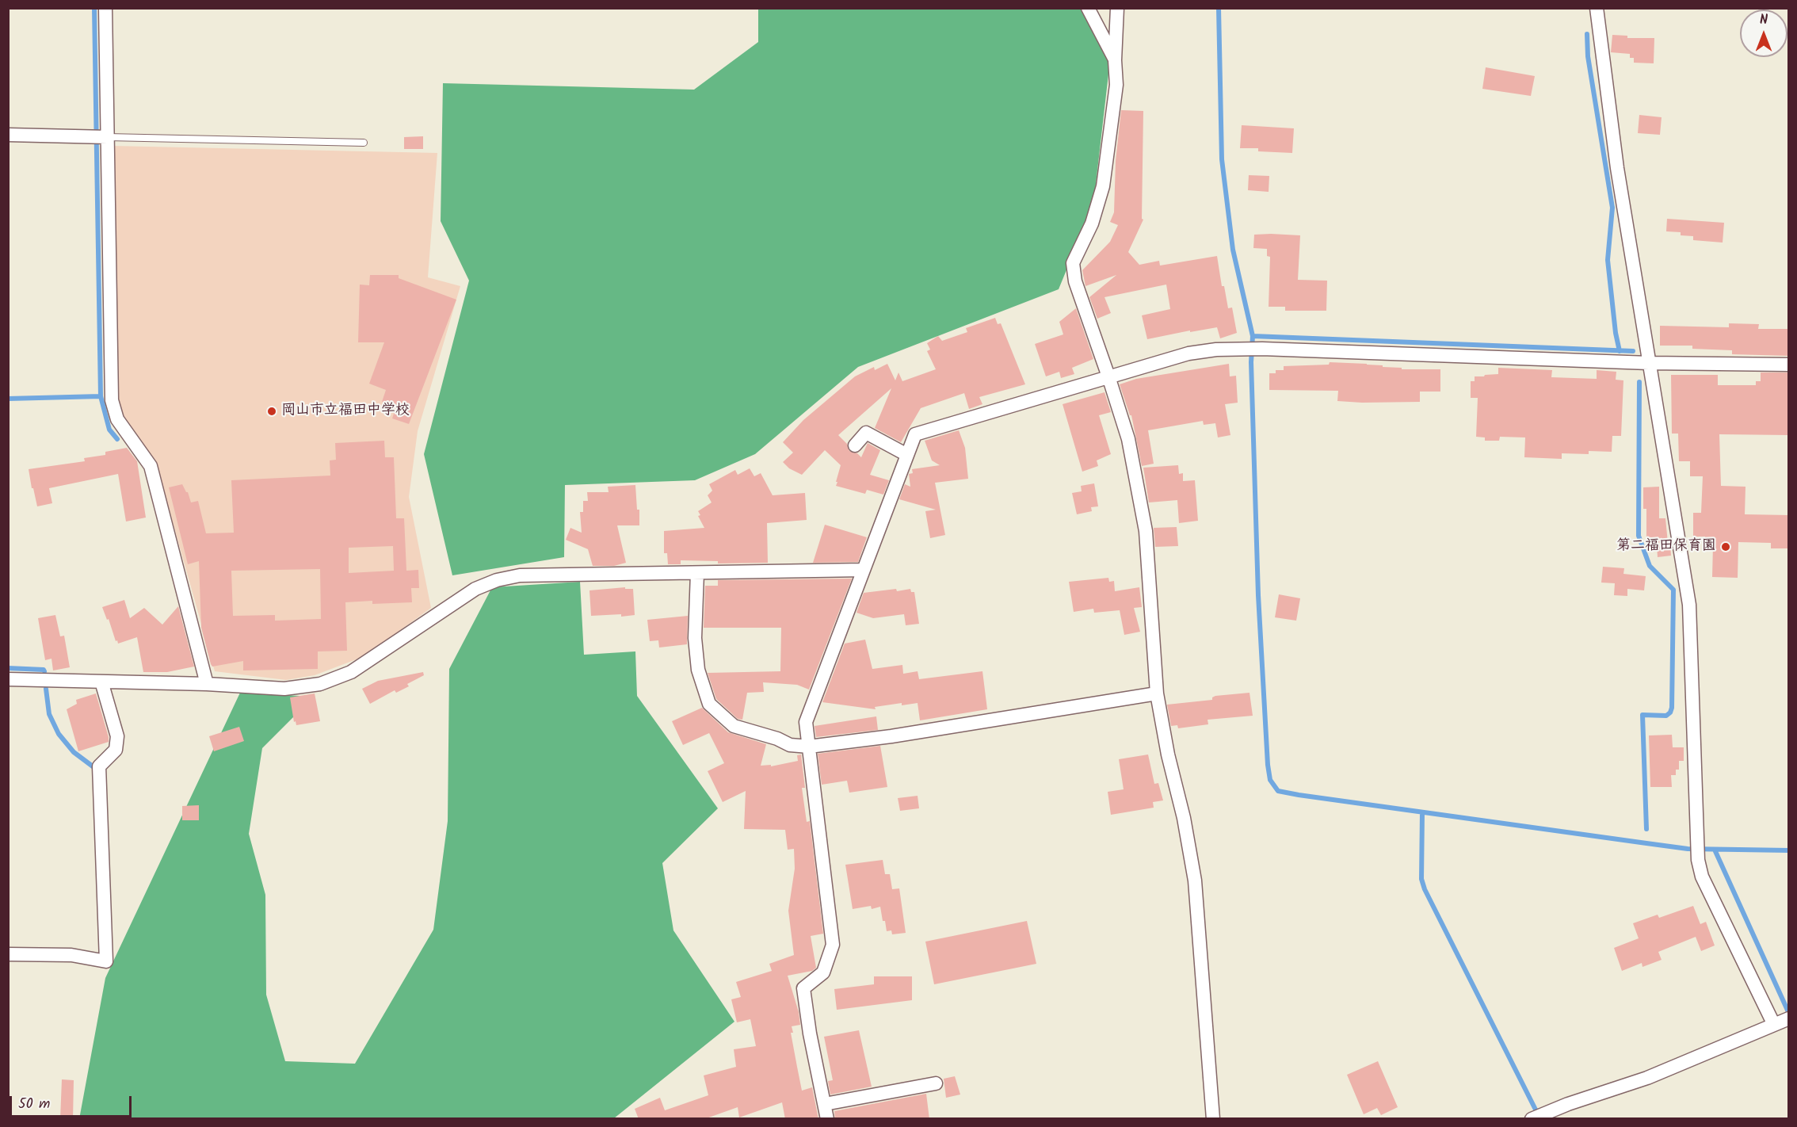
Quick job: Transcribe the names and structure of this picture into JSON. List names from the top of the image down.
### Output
{
  "places": ["岡山市立福田中学校", "第二福田保育園"],
  "scale_bar": "50 m",
  "north": "top"
}
